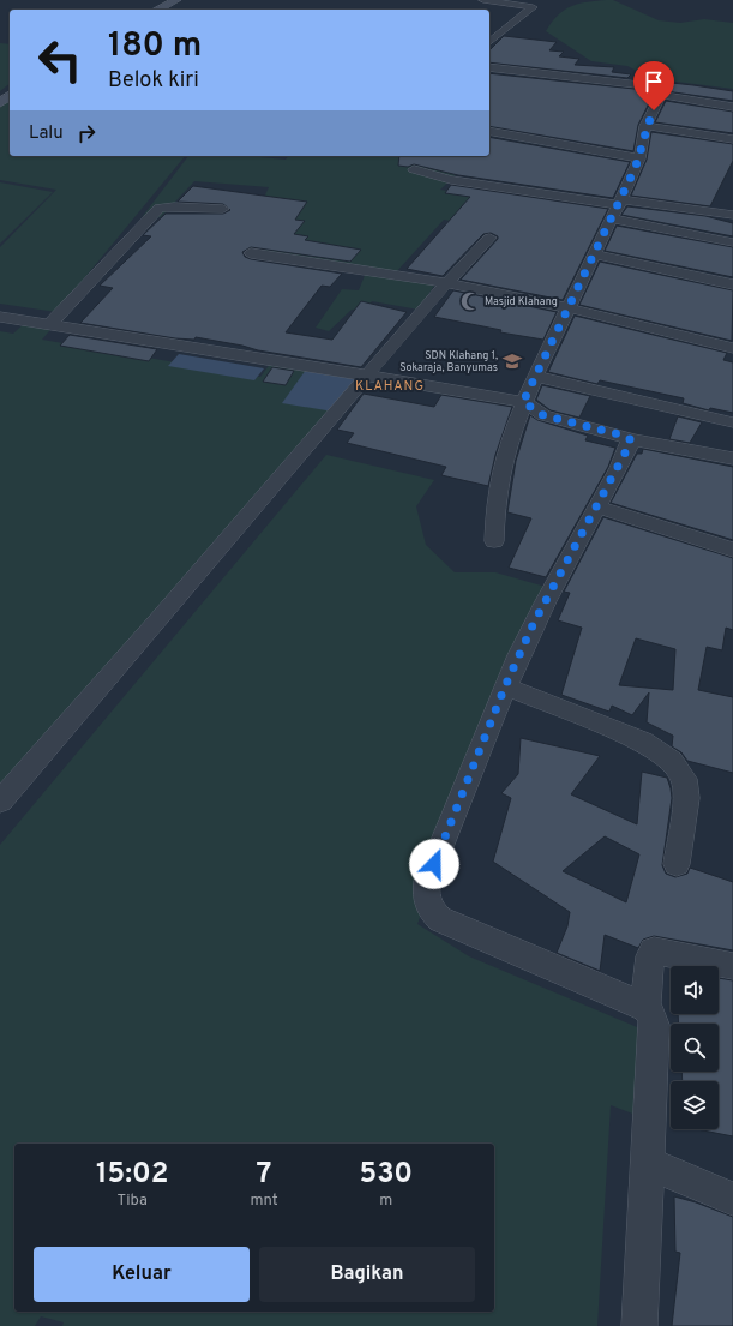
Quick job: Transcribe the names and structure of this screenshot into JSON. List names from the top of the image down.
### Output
{
  "districts": ["KLAHANG"],
  "places": {
    "mosque": ["Masjid Klahang"],
    "school or university": ["SDN Klahang 1, Sokaraja, Banyumas"]
  },
  "page": {
    "turn": ["180 m", "Belok kiri"],
    "then": "Lalu",
    "eta": [
      "15:02",
      "Tiba",
      "7",
      "mnt",
      "530",
      "m"
    ],
    "buttons": ["Keluar", "Bagikan"]
  }
}
